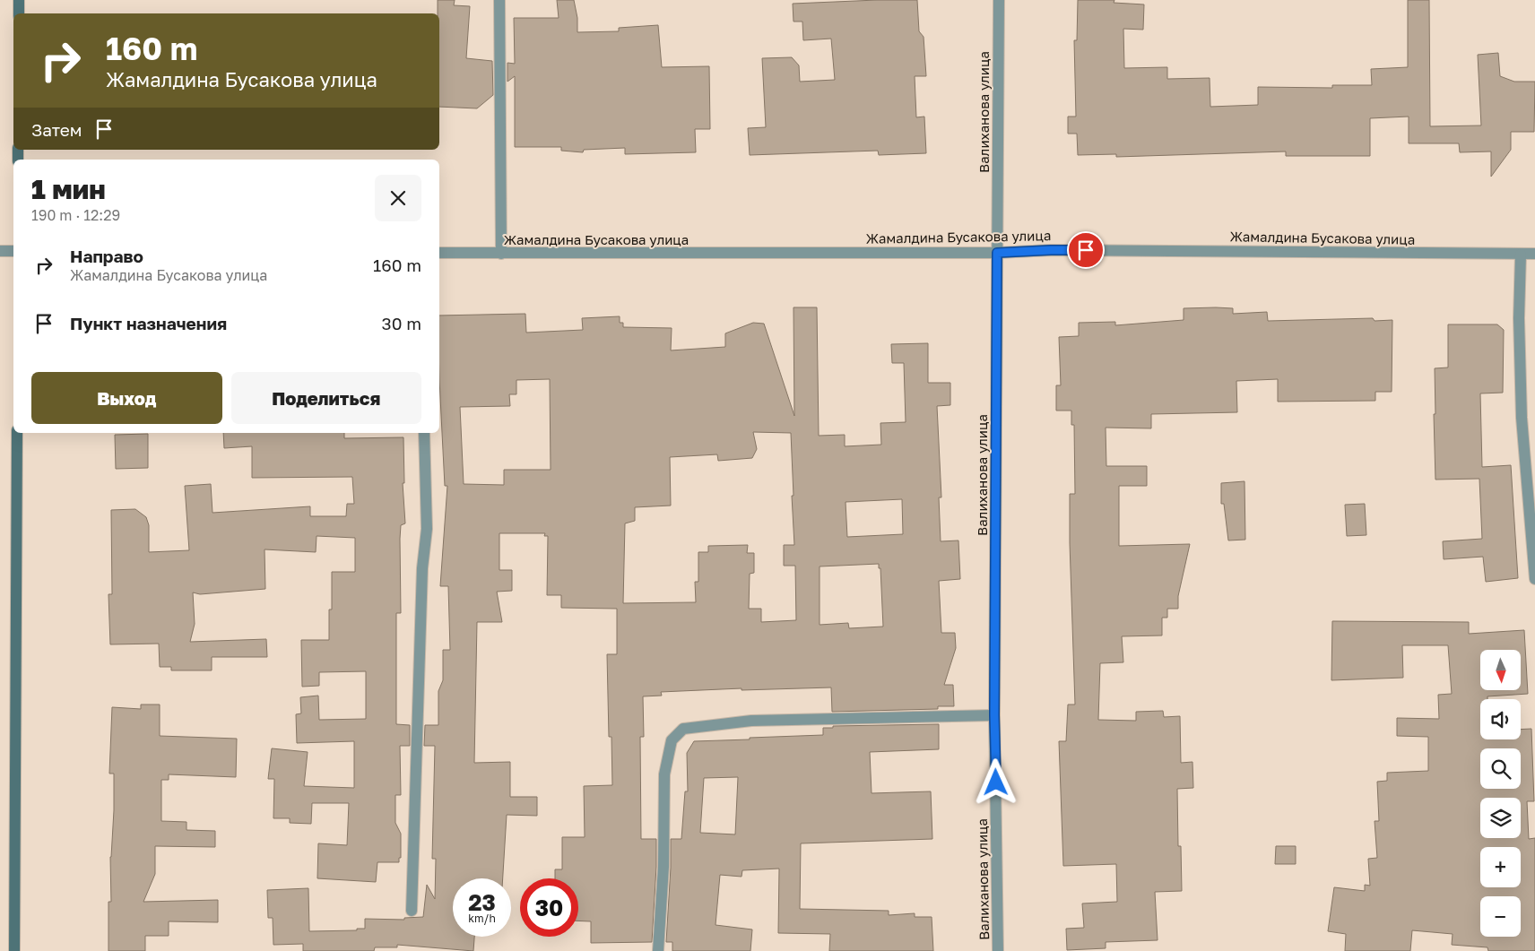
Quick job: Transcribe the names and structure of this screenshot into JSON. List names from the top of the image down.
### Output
{
  "streets": {
    "street": ["Валиханова улица", "Жамалдина Бусакова улица"]
  },
  "crossings": [
    ["Валиханова улица", "Жамалдина Бусакова улица"]
  ],
  "north": "bottom",
  "page": {
    "turn": ["160 m", "Жамалдина Бусакова улица"],
    "then": "Затем",
    "heading": ["1 мин", "190 m · 12:29"],
    "list": [
      {
        "name": "Направо",
        "note": "Жамалдина Бусакова улица",
        "value": "160 m"
      },
      {
        "name": "Пункт назначения",
        "value": "30 m"
      }
    ],
    "buttons": ["Выход", "Поделиться"],
    "map_buttons": ["+", "−"],
    "speed": "23 km/h",
    "limit": "30"
  }
}
